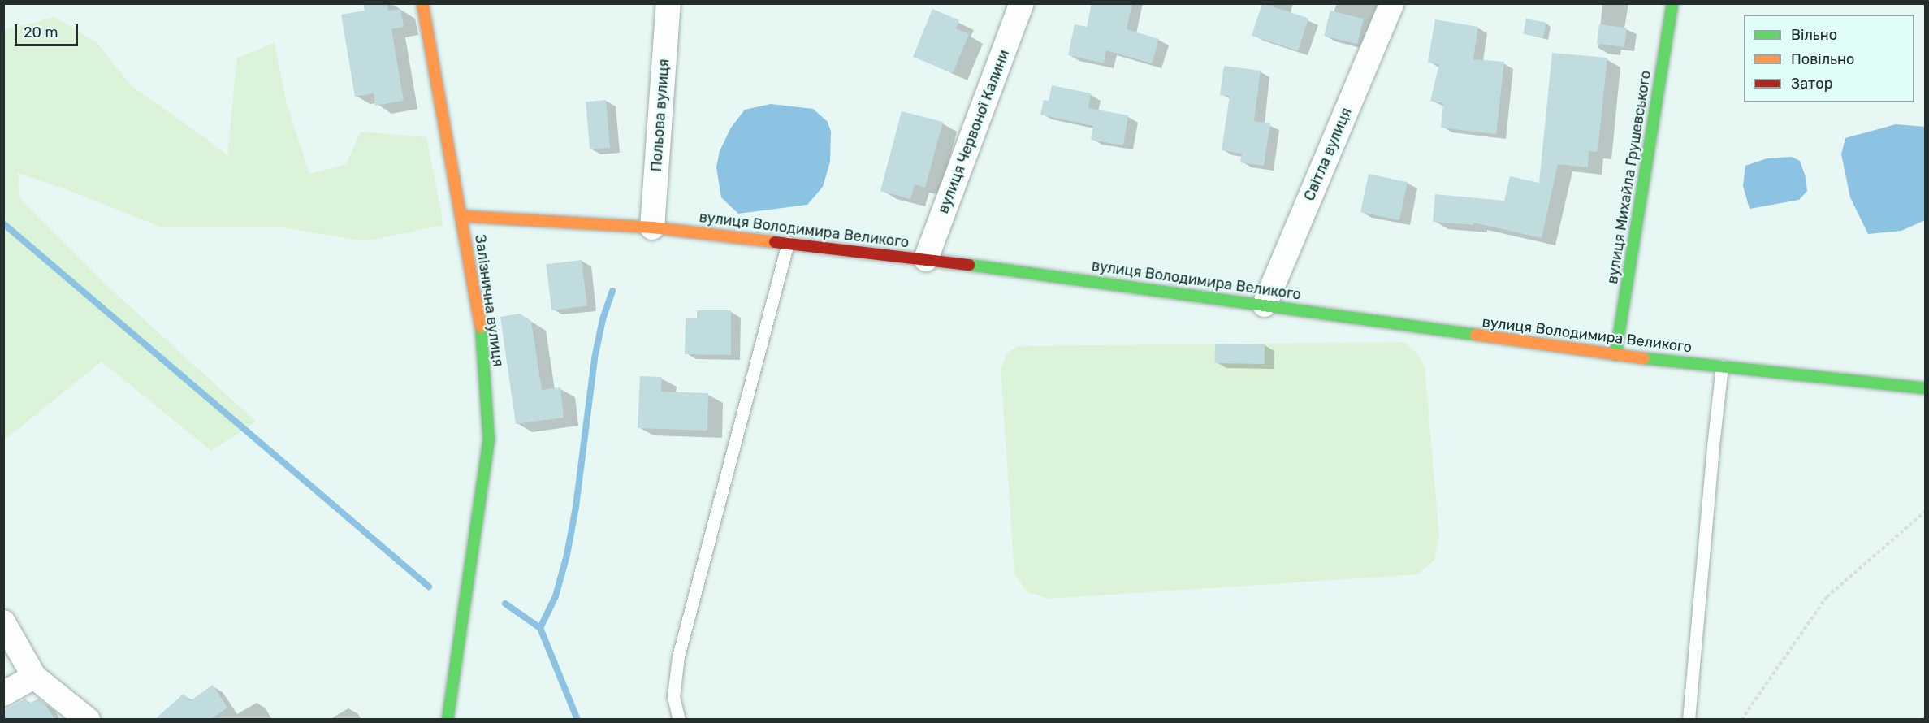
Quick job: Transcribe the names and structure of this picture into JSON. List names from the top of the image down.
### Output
{
  "streets": {
    "street": [
      "Польова вулиця",
      "вулиця Червоної Калини",
      "Світла вулиця",
      "вулиця Михайла Грушевського",
      "вулиця Володимира Великого",
      "Залізнична вулиця"
    ]
  },
  "crossings": [
    ["Польова вулиця", "вулиця Володимира Великого"],
    ["вулиця Червоної Калини", "вулиця Володимира Великого"],
    ["Світла вулиця", "вулиця Володимира Великого"],
    ["вулиця Михайла Грушевського", "вулиця Володимира Великого"],
    ["вулиця Володимира Великого", "Залізнична вулиця"]
  ],
  "legend": ["Вільно", "Повільно", "Затор"],
  "scale_bar": "20 m"
}
